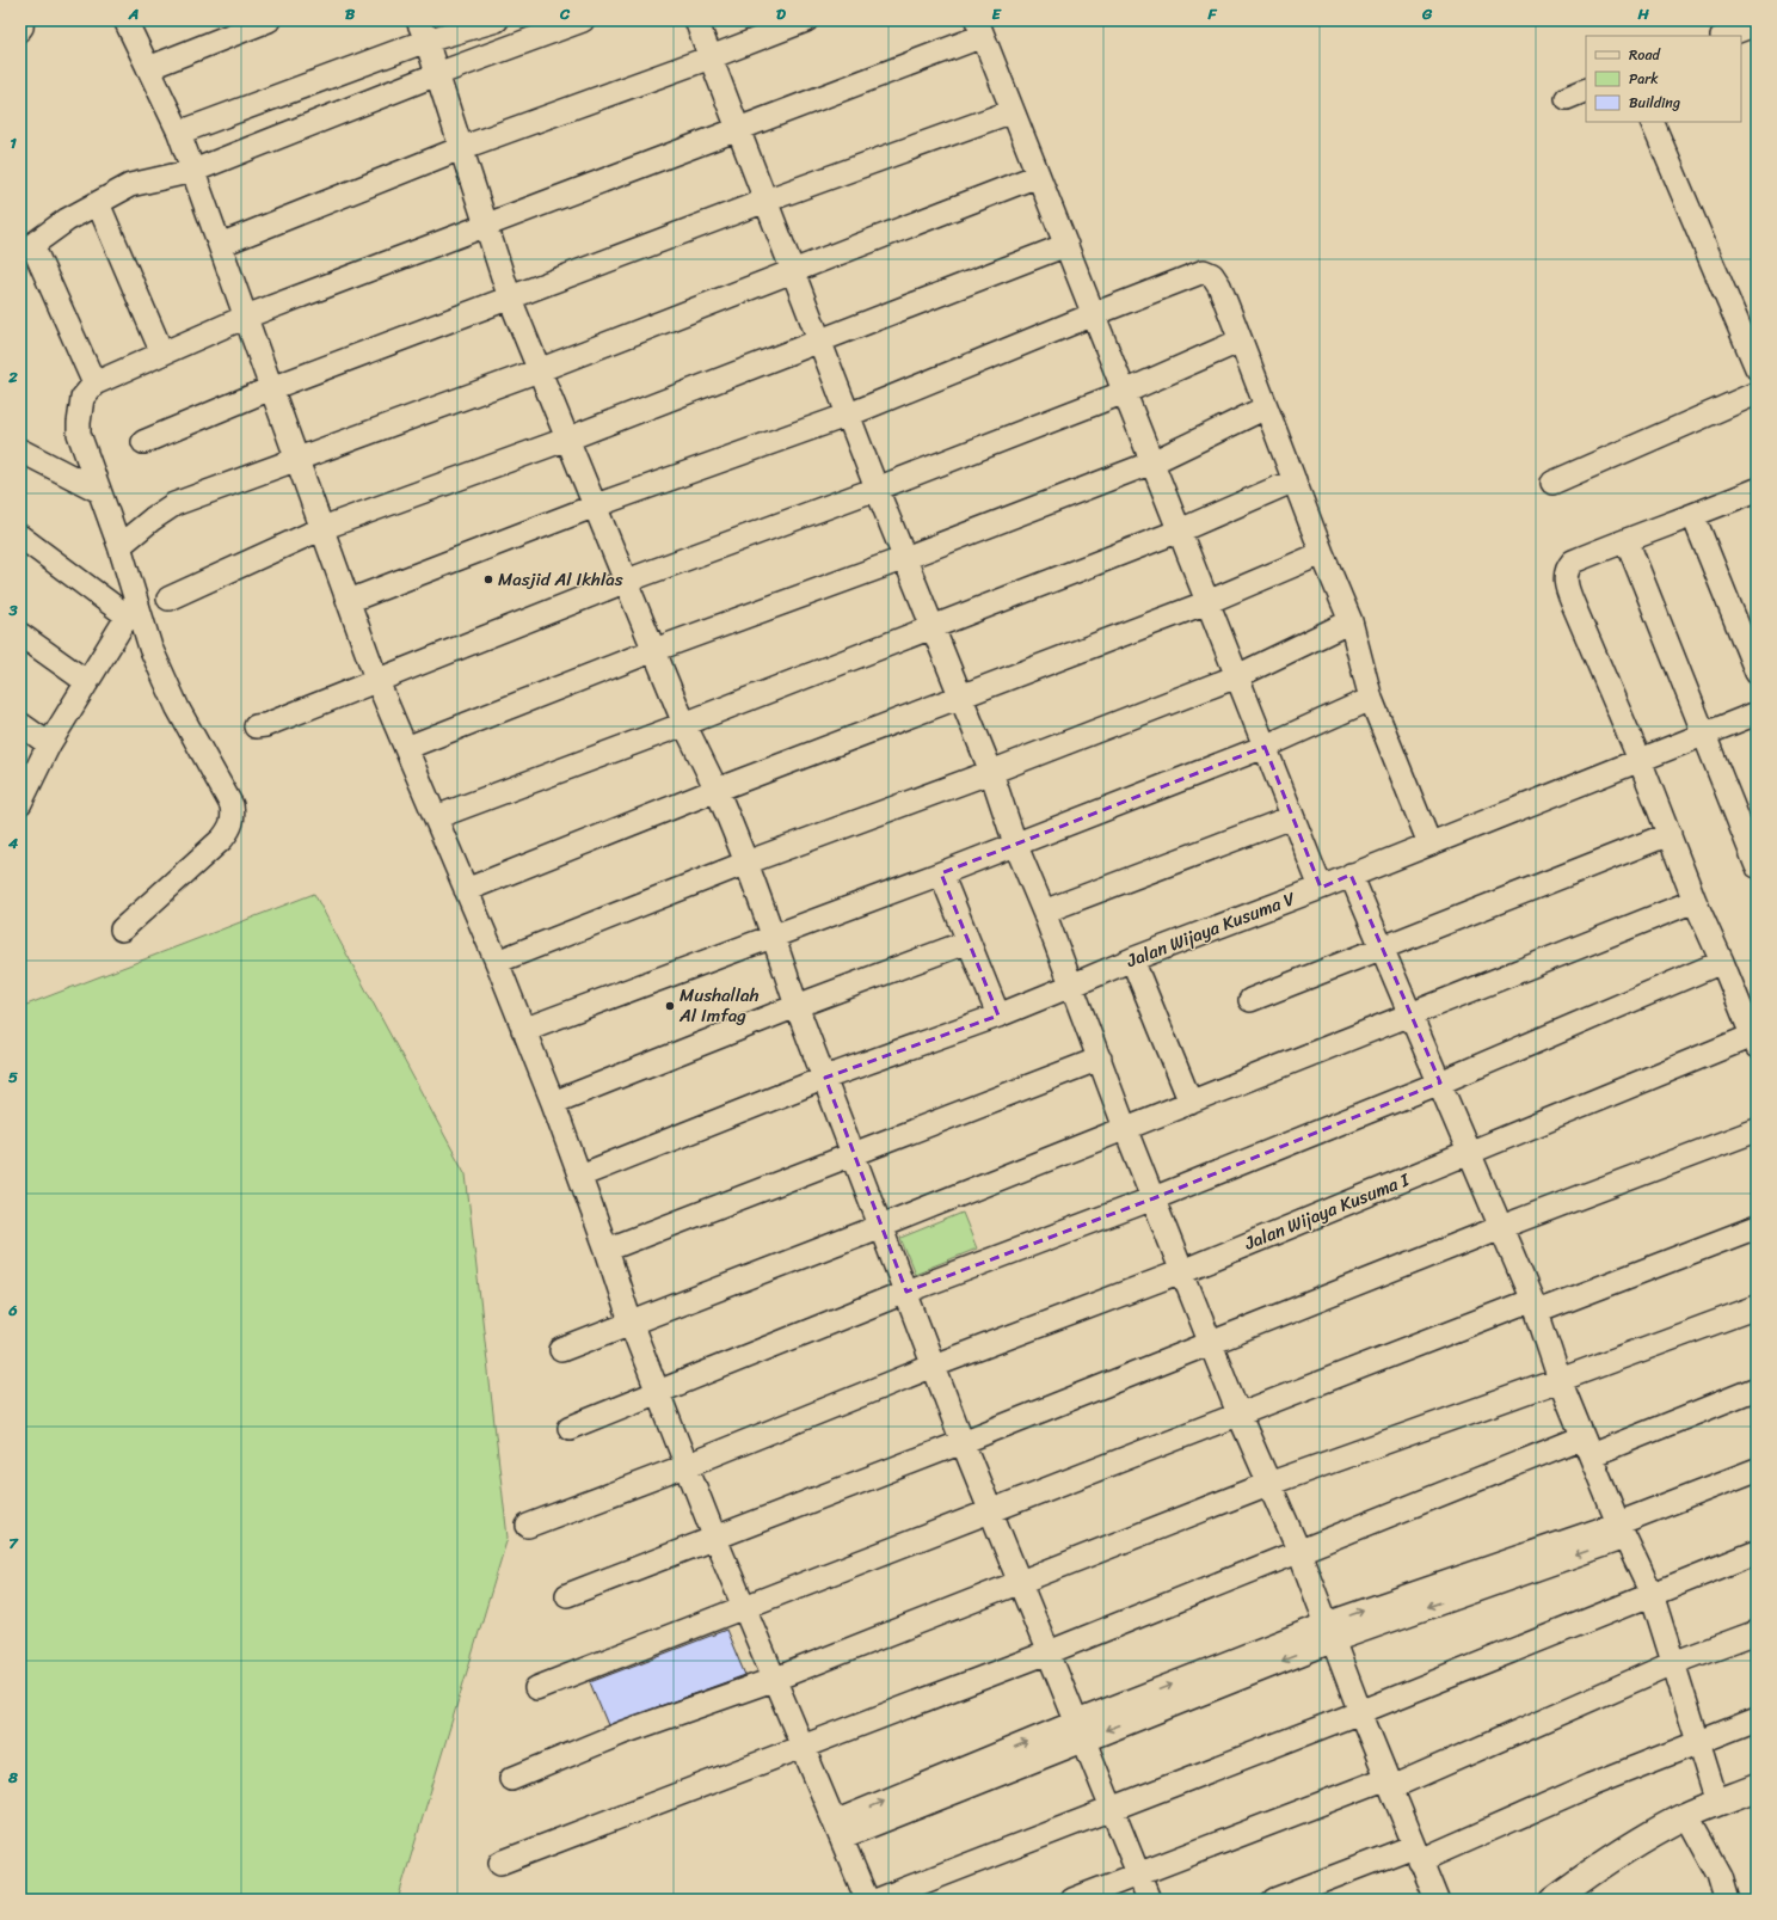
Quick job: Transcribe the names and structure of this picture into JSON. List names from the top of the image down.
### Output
{
  "streets": {
    "street": ["Jalan Wijaya Kusuma V", "Jalan Wijaya Kusuma I"]
  },
  "places": ["Masjid Al Ikhlas", "Mushallah Al Imfag"],
  "legend": ["Road", "Park", "Building"],
  "grid": {
    "columns": [
      "A",
      "B",
      "C",
      "D",
      "E",
      "F",
      "G",
      "H"
    ],
    "rows": [
      "1",
      "2",
      "3",
      "4",
      "5",
      "6",
      "7",
      "8"
    ]
  }
}
